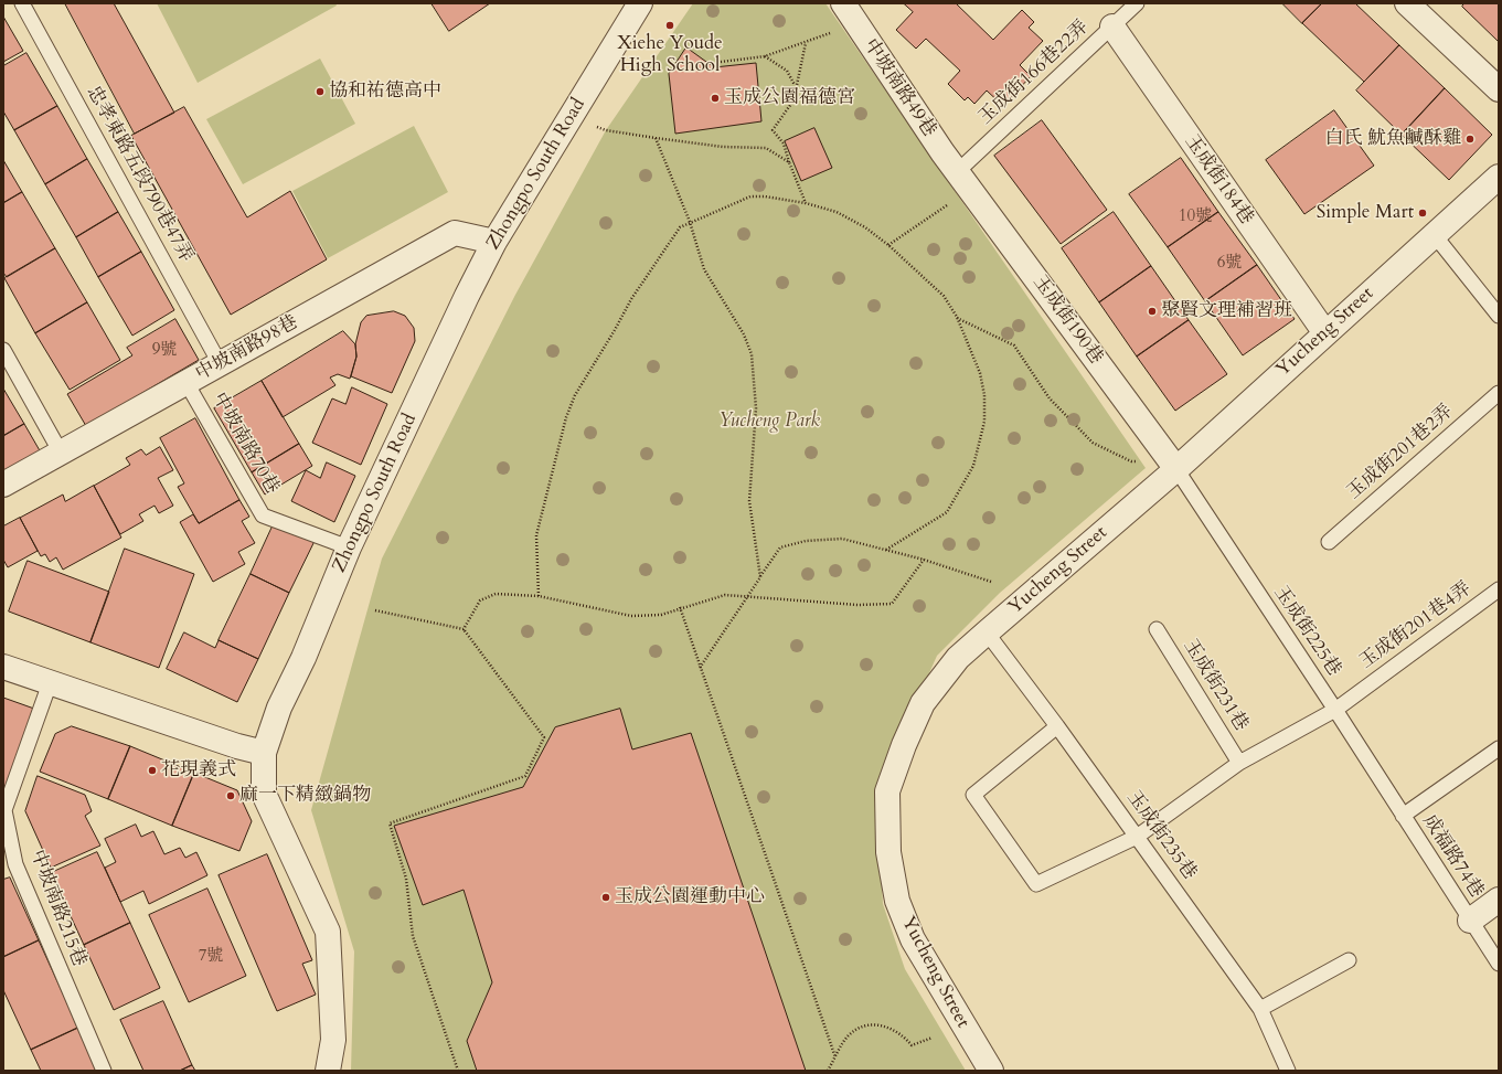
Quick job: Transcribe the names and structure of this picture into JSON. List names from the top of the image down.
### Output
{
  "streets": {
    "street": [
      "中坡南路49巷",
      "Zhongpo South Road",
      "玉成街184巷",
      "玉成街190巷",
      "Yucheng Street",
      "中坡南路98巷"
    ],
    "lane": [
      "玉成街166巷22弄",
      "忠孝東路五段790巷47弄",
      "中坡南路70巷",
      "玉成街201巷2弄",
      "玉成街201巷4弄",
      "玉成街225巷",
      "玉成街231巷",
      "玉成街235巷",
      "成福路74巷",
      "中坡南路215巷"
    ]
  },
  "crossings": [
    ["玉成街166巷22弄", "中坡南路49巷"],
    ["玉成街166巷22弄", "玉成街184巷"],
    ["玉成街166巷22弄", "玉成街190巷"],
    ["中坡南路49巷", "玉成街190巷"],
    ["忠孝東路五段790巷47弄", "中坡南路98巷"],
    ["Zhongpo South Road", "中坡南路98巷"],
    ["Zhongpo South Road", "中坡南路70巷"],
    ["玉成街184巷", "Yucheng Street"],
    ["玉成街190巷", "Yucheng Street"],
    ["玉成街190巷", "玉成街225巷"],
    ["Yucheng Street", "玉成街225巷"],
    ["Yucheng Street", "玉成街235巷"],
    ["中坡南路98巷", "中坡南路70巷"],
    ["玉成街201巷4弄", "玉成街225巷"],
    ["玉成街201巷4弄", "玉成街231巷"],
    ["玉成街201巷4弄", "玉成街235巷"],
    ["玉成街225巷", "成福路74巷"]
  ],
  "parks": ["Yucheng Park"],
  "places": [
    "Xiehe Youde High School",
    "協和祐德高中",
    "玉成公園福德宮",
    "白氏 魷魚鹹酥雞",
    "Simple Mart",
    "聚賢文理補習班",
    "花現義式",
    "麻一下精緻鍋物",
    "玉成公園運動中心"
  ],
  "house_numbers": [
    "10號",
    "6號",
    "9號",
    "7號"
  ]
}
